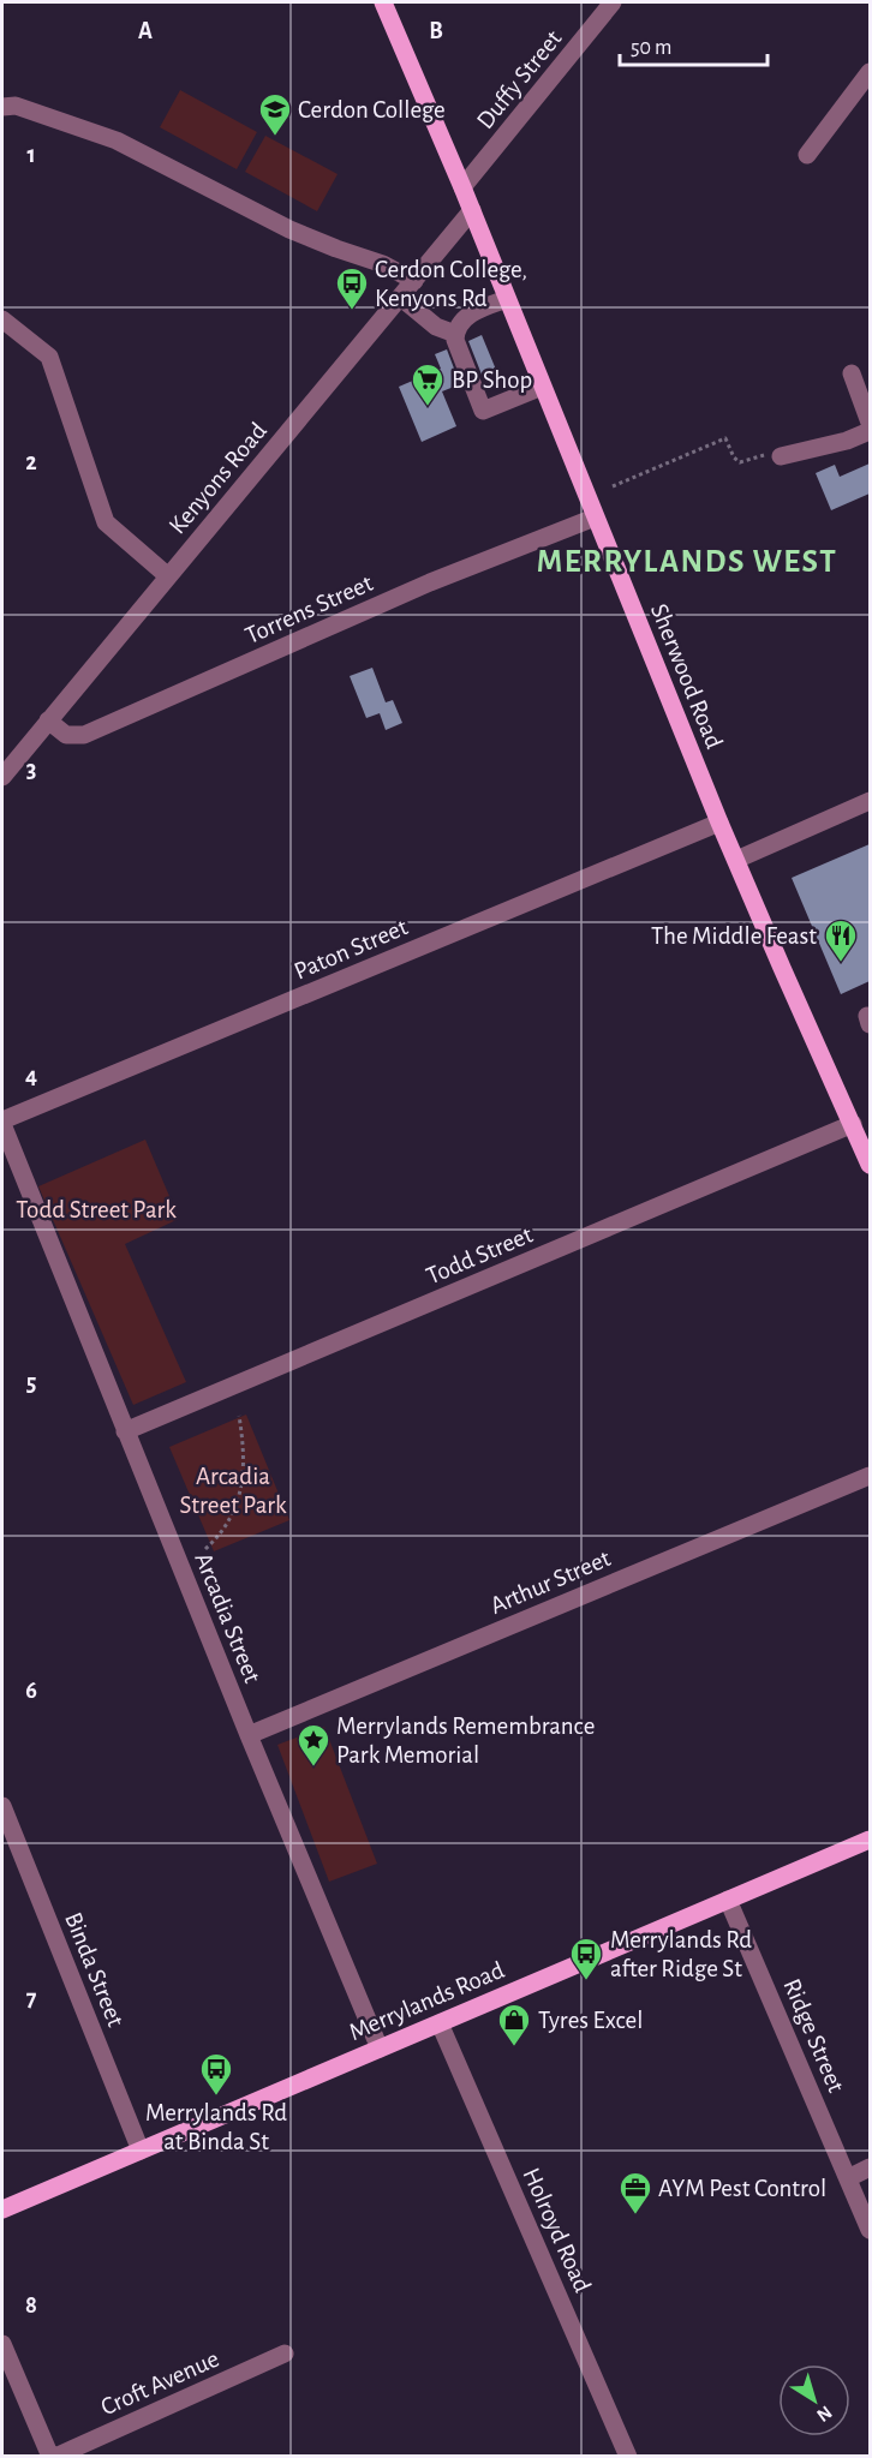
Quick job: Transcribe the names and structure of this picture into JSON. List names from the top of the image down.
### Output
{
  "streets": {
    "main road": ["Sherwood Road", "Merrylands Road"],
    "street": [
      "Duffy Street",
      "Kenyons Road",
      "Torrens Street",
      "Paton Street",
      "Todd Street",
      "Arthur Street",
      "Arcadia Street",
      "Binda Street",
      "Ridge Street",
      "Holroyd Road",
      "Croft Avenue"
    ]
  },
  "crossings": [
    ["Duffy Street", "Sherwood Road"],
    ["Kenyons Road", "Torrens Street"],
    ["Kenyons Road", "Sherwood Road"],
    ["Torrens Street", "Sherwood Road"],
    ["Sherwood Road", "Paton Street"],
    ["Sherwood Road", "Todd Street"],
    ["Paton Street", "Arcadia Street"],
    ["Todd Street", "Arcadia Street"],
    ["Arthur Street", "Arcadia Street"],
    ["Arcadia Street", "Merrylands Road"],
    ["Binda Street", "Merrylands Road"],
    ["Merrylands Road", "Ridge Street"],
    ["Merrylands Road", "Holroyd Road"]
  ],
  "districts": ["MERRYLANDS WEST"],
  "parks": ["Todd Street Park", "Arcadia Street Park"],
  "places": {
    "school or university": ["Cerdon College"],
    "bus stop": ["Cerdon College, Kenyons Rd", "Merrylands Rd after Ridge St", "Merrylands Rd at Binda St"],
    "supermarket": ["BP Shop"],
    "restaurant": ["The Middle Feast"],
    "place": ["Merrylands Remembrance Park Memorial"],
    "shop": ["Tyres Excel"],
    "office": ["AYM Pest Control"]
  },
  "scale_bar": "50 m",
  "north": "bottom right",
  "grid": {
    "columns": ["A", "B"],
    "rows": [
      "1",
      "2",
      "3",
      "4",
      "5",
      "6",
      "7",
      "8"
    ]
  }
}
